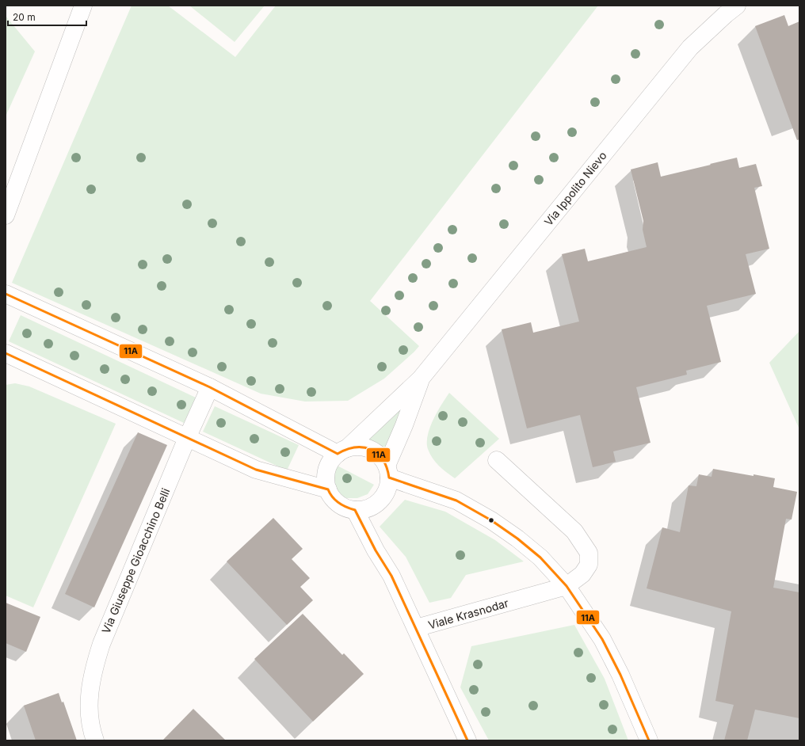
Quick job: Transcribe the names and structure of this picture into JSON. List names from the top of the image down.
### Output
{
  "streets": {
    "street": ["Via Ippolito Nievo", "Via Giuseppe Gioacchino Belli", "Viale Krasnodar"]
  },
  "lines": ["transit line 11A"],
  "scale_bar": "20 m"
}
